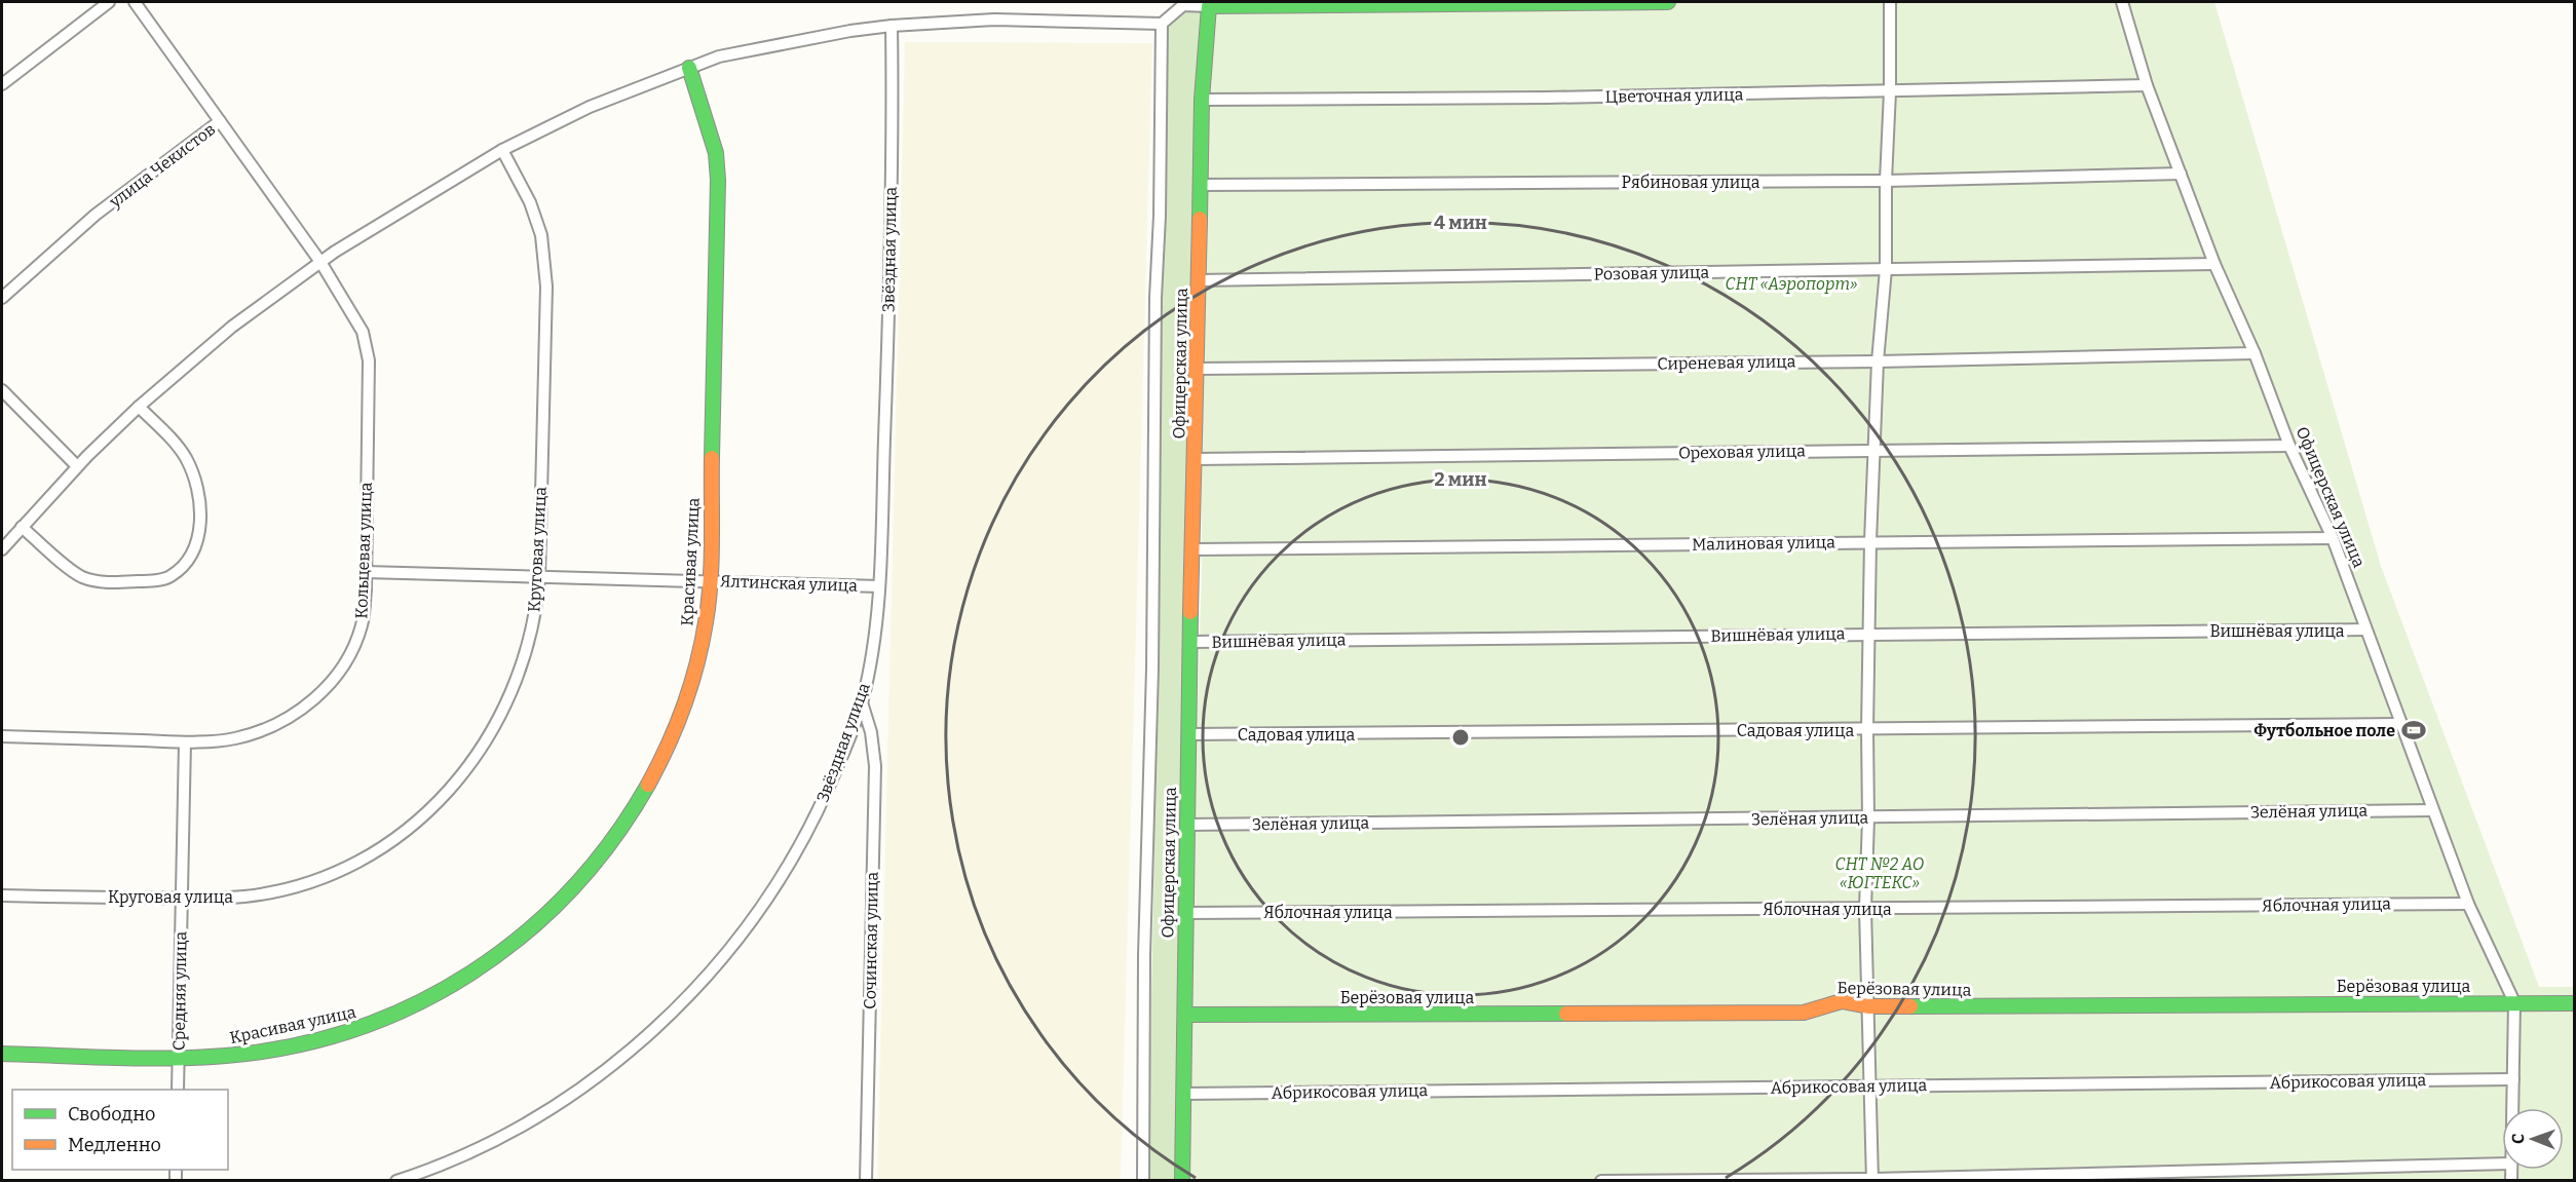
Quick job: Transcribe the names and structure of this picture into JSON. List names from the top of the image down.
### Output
{
  "streets": {
    "street": [
      "Цветочная улица",
      "улица Чекистов",
      "Рябиновая улица",
      "Звёздная улица",
      "Розовая улица",
      "Сиреневая улица",
      "Офицерская улица",
      "Ореховая улица",
      "Малиновая улица",
      "Круговая улица",
      "Кольцевая улица",
      "Красивая улица",
      "Ялтинская улица",
      "Вишнёвая улица",
      "Садовая улица",
      "Зелёная улица",
      "Яблочная улица",
      "Сочинская улица",
      "Берёзовая улица",
      "Средняя улица",
      "Абрикосовая улица"
    ]
  },
  "crossings": [
    ["Цветочная улица", "Офицерская улица"],
    ["улица Чекистов", "Кольцевая улица"],
    ["Рябиновая улица", "Офицерская улица"],
    ["Звёздная улица", "Ялтинская улица"],
    ["Звёздная улица", "Сочинская улица"],
    ["Розовая улица", "Офицерская улица"],
    ["Сиреневая улица", "Офицерская улица"],
    ["Офицерская улица", "Ореховая улица"],
    ["Офицерская улица", "Малиновая улица"],
    ["Офицерская улица", "Вишнёвая улица"],
    ["Офицерская улица", "Садовая улица"],
    ["Офицерская улица", "Зелёная улица"],
    ["Офицерская улица", "Яблочная улица"],
    ["Офицерская улица", "Берёзовая улица"],
    ["Офицерская улица", "Абрикосовая улица"],
    ["Круговая улица", "Ялтинская улица"],
    ["Круговая улица", "Средняя улица"],
    ["Кольцевая улица", "Ялтинская улица"],
    ["Кольцевая улица", "Средняя улица"],
    ["Красивая улица", "Ялтинская улица"],
    ["Красивая улица", "Средняя улица"]
  ],
  "parks": ["СНТ «Аэропорт»", "СНТ №2 АО «ЮГТЕКС»"],
  "places": {
    "sports": ["Футбольное поле"]
  },
  "legend": ["Свободно", "Медленно"],
  "north": "left",
  "rings": ["4 мин", "2 мин"]
}
